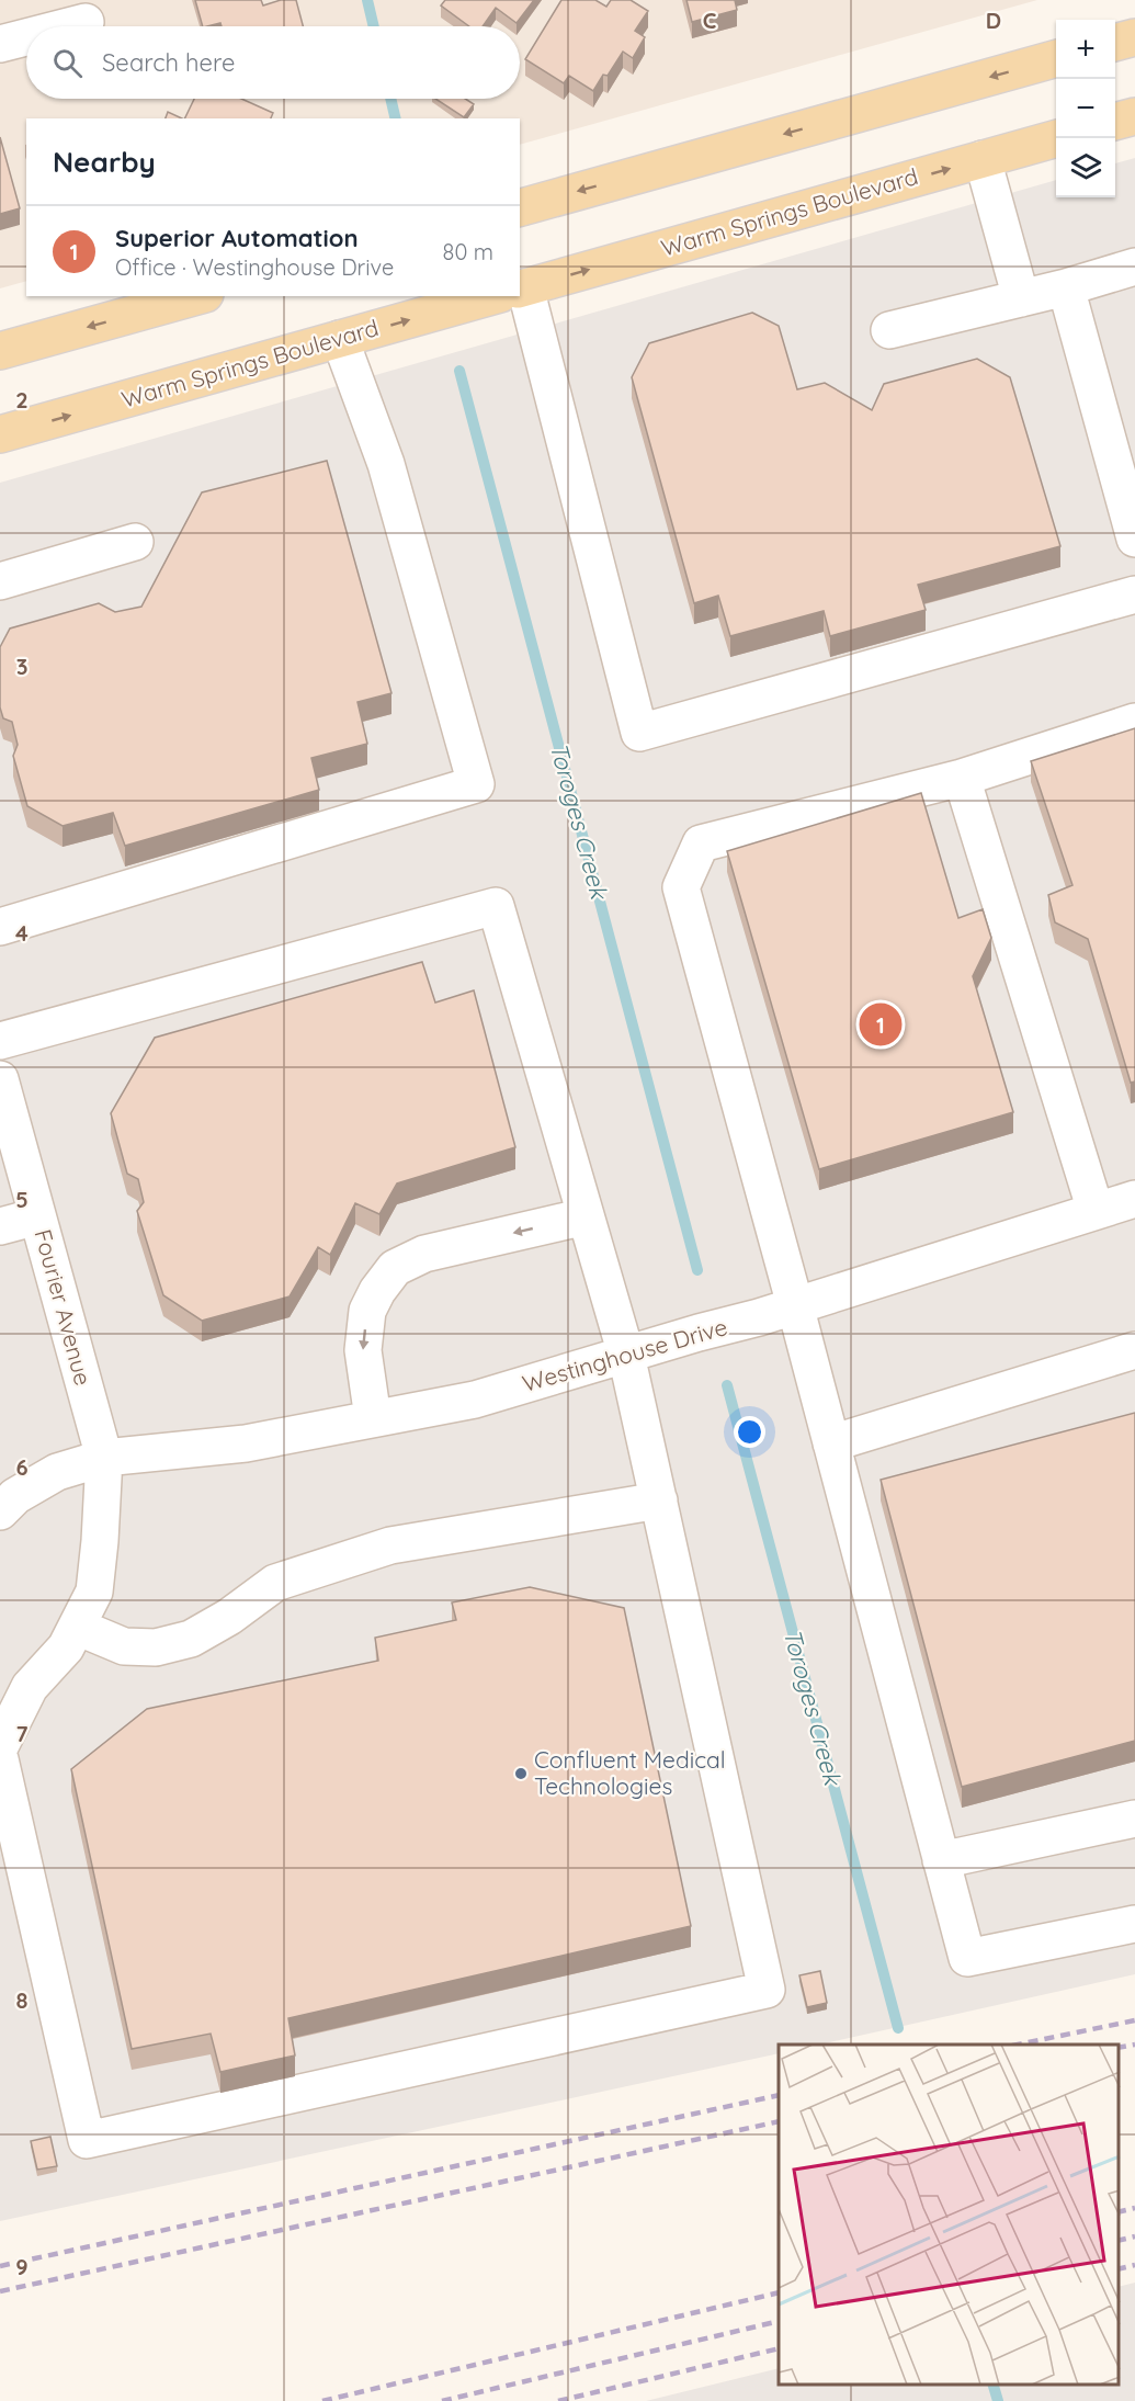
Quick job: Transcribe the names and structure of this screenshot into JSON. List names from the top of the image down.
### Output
{
  "streets": {
    "main road": ["Warm Springs Boulevard"],
    "street": ["Fourier Avenue", "Westinghouse Drive"]
  },
  "crossings": [
    ["Fourier Avenue", "Westinghouse Drive"]
  ],
  "water": ["Toroges Creek"],
  "places": ["Confluent Medical Technologies"],
  "page": {
    "map_buttons": ["+", "−"],
    "search": "Search here",
    "heading": "Nearby",
    "list": [
      {
        "mark": "1",
        "name": "Superior Automation",
        "note": "Office · Westinghouse Drive",
        "value": "80 m"
      }
    ],
    "pins": "1"
  },
  "grid": {
    "columns": ["C", "D"],
    "rows": [
      "2",
      "3",
      "4",
      "5",
      "6",
      "7",
      "8",
      "9"
    ]
  }
}
